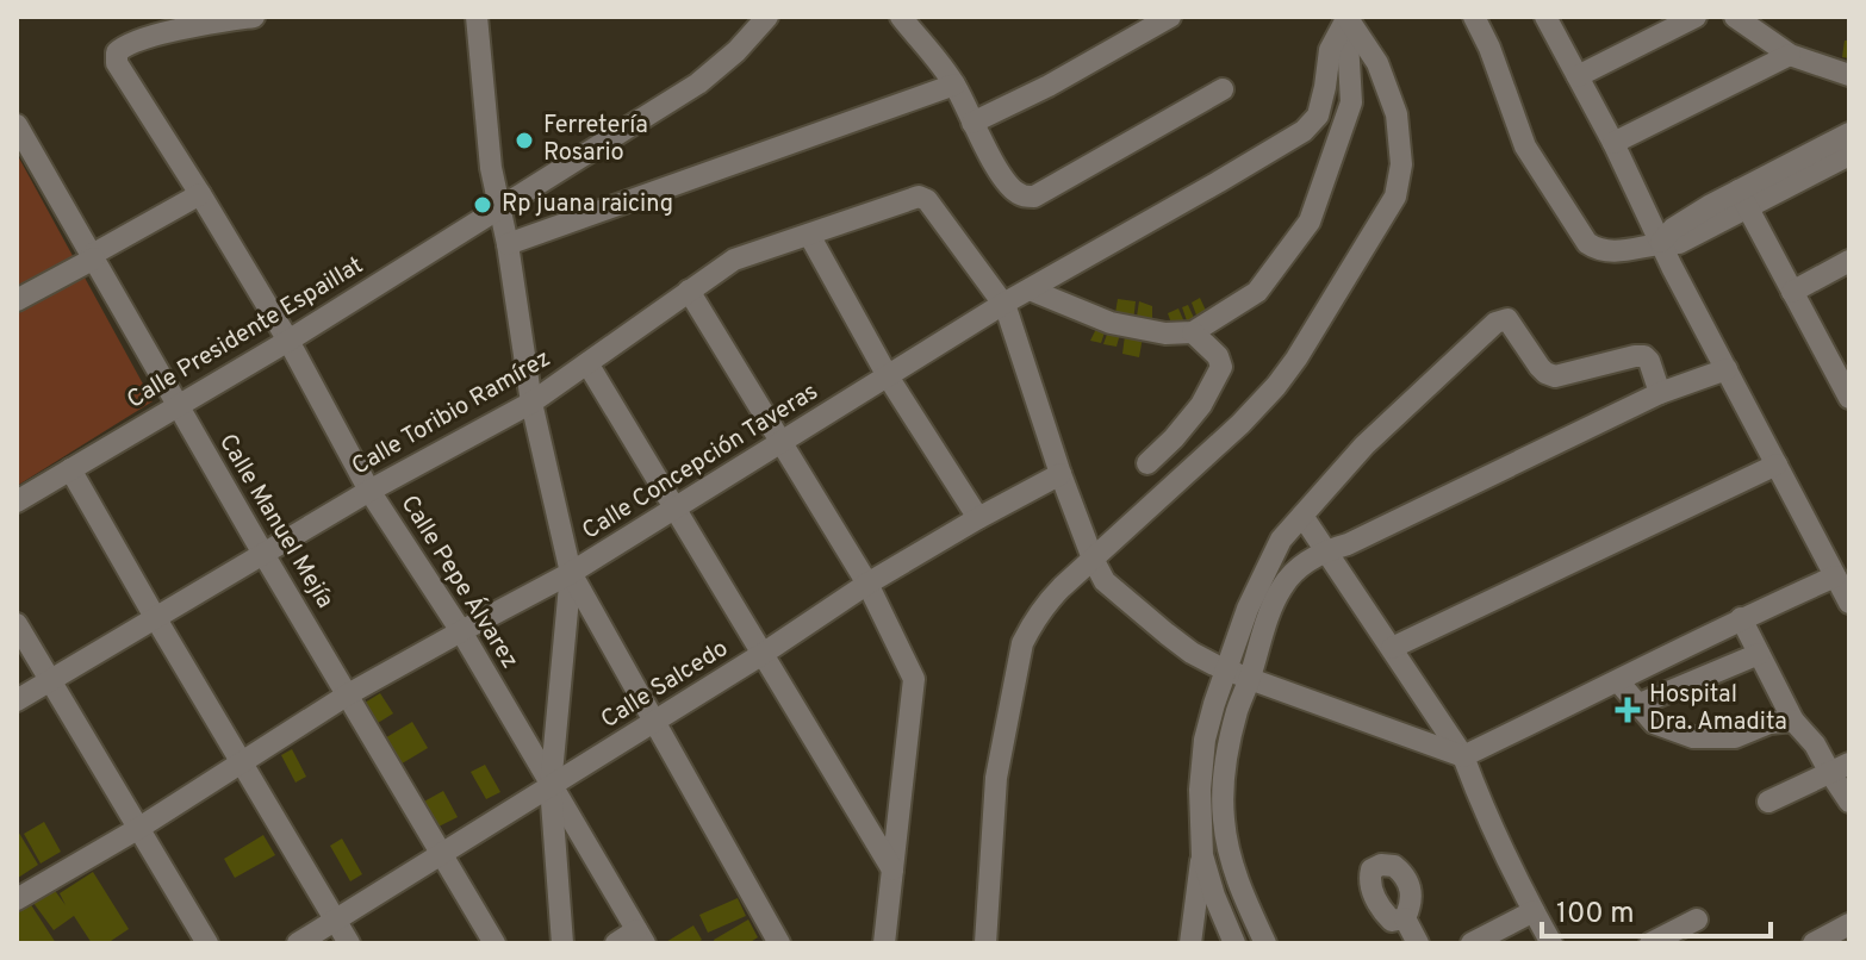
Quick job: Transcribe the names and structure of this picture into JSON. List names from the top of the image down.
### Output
{
  "streets": {
    "street": [
      "Calle Presidente Espaillat",
      "Calle Toribio Ramírez",
      "Calle Concepción Taveras",
      "Calle Manuel Mejía",
      "Calle Pepe Álvarez",
      "Calle Salcedo"
    ]
  },
  "crossings": [
    ["Calle Presidente Espaillat", "Calle Manuel Mejía"],
    ["Calle Presidente Espaillat", "Calle Pepe Álvarez"],
    ["Calle Toribio Ramírez", "Calle Concepción Taveras"],
    ["Calle Toribio Ramírez", "Calle Manuel Mejía"],
    ["Calle Toribio Ramírez", "Calle Pepe Álvarez"],
    ["Calle Concepción Taveras", "Calle Manuel Mejía"],
    ["Calle Concepción Taveras", "Calle Pepe Álvarez"],
    ["Calle Manuel Mejía", "Calle Salcedo"],
    ["Calle Pepe Álvarez", "Calle Salcedo"]
  ],
  "places": {
    "other": ["Ferretería Rosario", "Rp juana raicing"],
    "health": ["Hospital Dra. Amadita"]
  },
  "scale_bar": "100 m"
}
